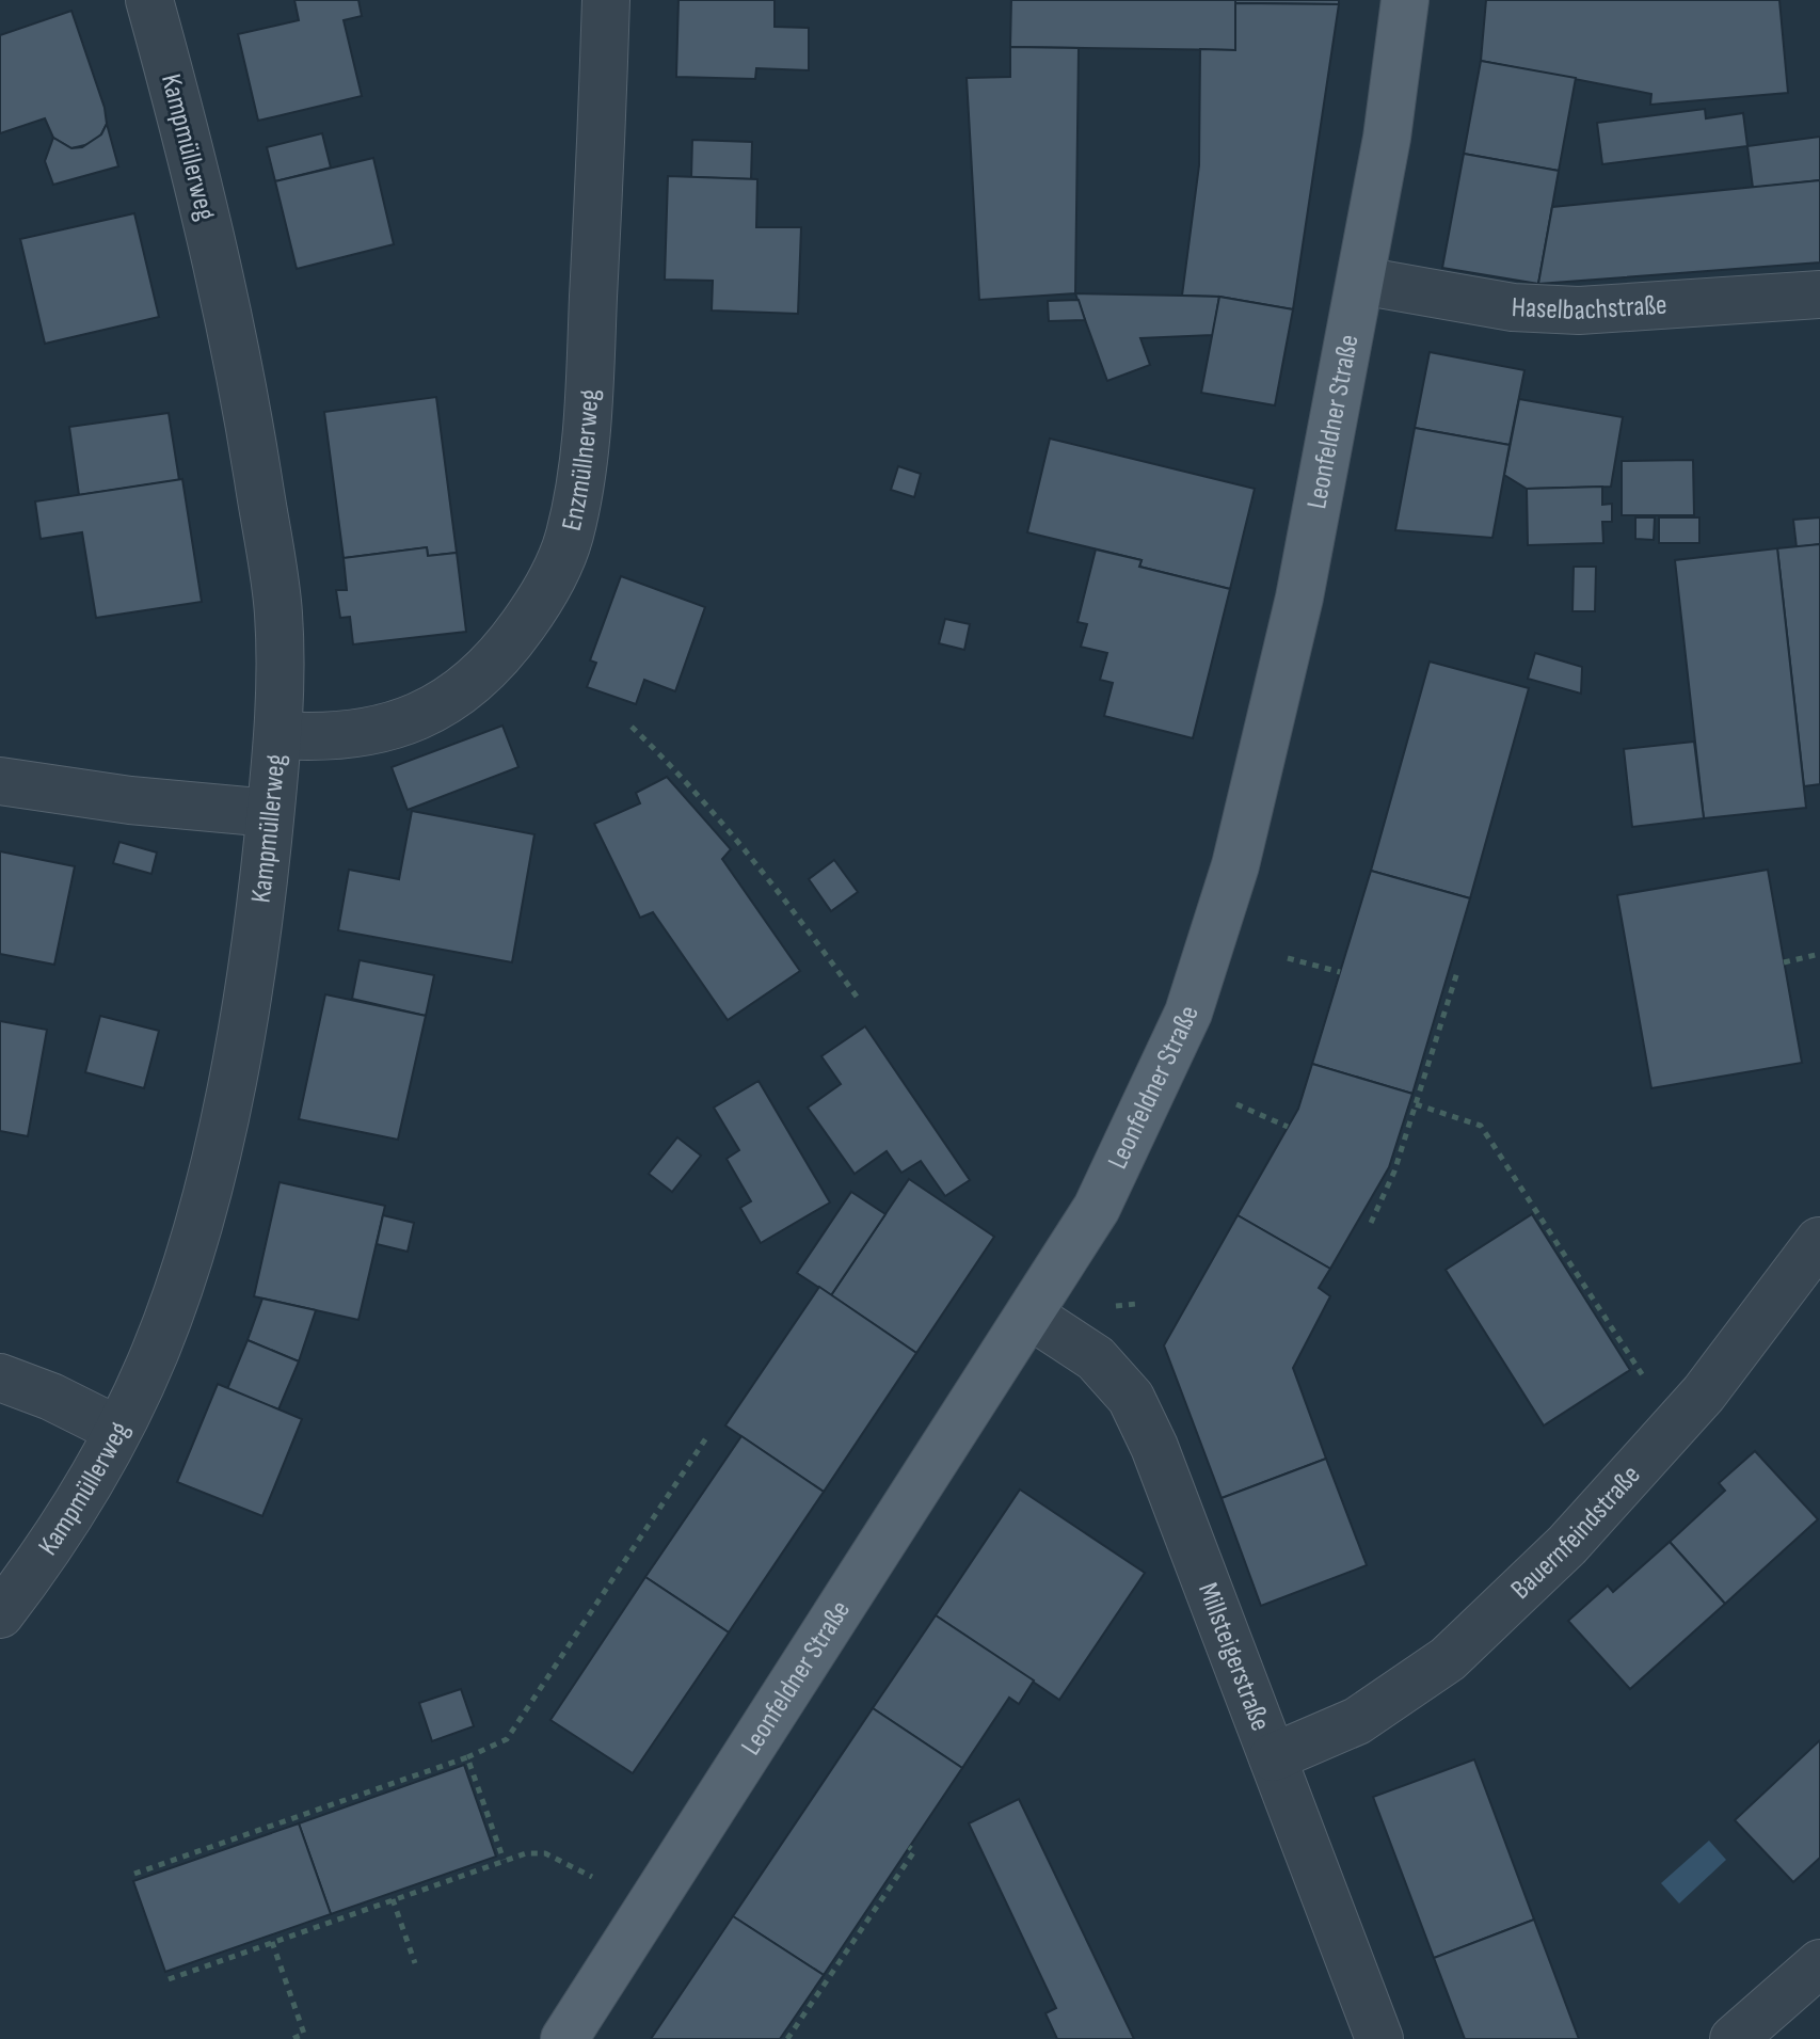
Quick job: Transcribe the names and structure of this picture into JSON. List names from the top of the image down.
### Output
{
  "streets": {
    "main road": ["Leonfeldner Straße"],
    "street": [
      "Kampmüllerweg",
      "Haselbachstraße",
      "Enzmüllnerweg",
      "Bauernfeindstraße",
      "Millsteigerstraße"
    ]
  },
  "crossings": [
    ["Kampmüllerweg", "Enzmüllnerweg"],
    ["Haselbachstraße", "Leonfeldner Straße"],
    ["Leonfeldner Straße", "Millsteigerstraße"],
    ["Bauernfeindstraße", "Millsteigerstraße"]
  ]
}
